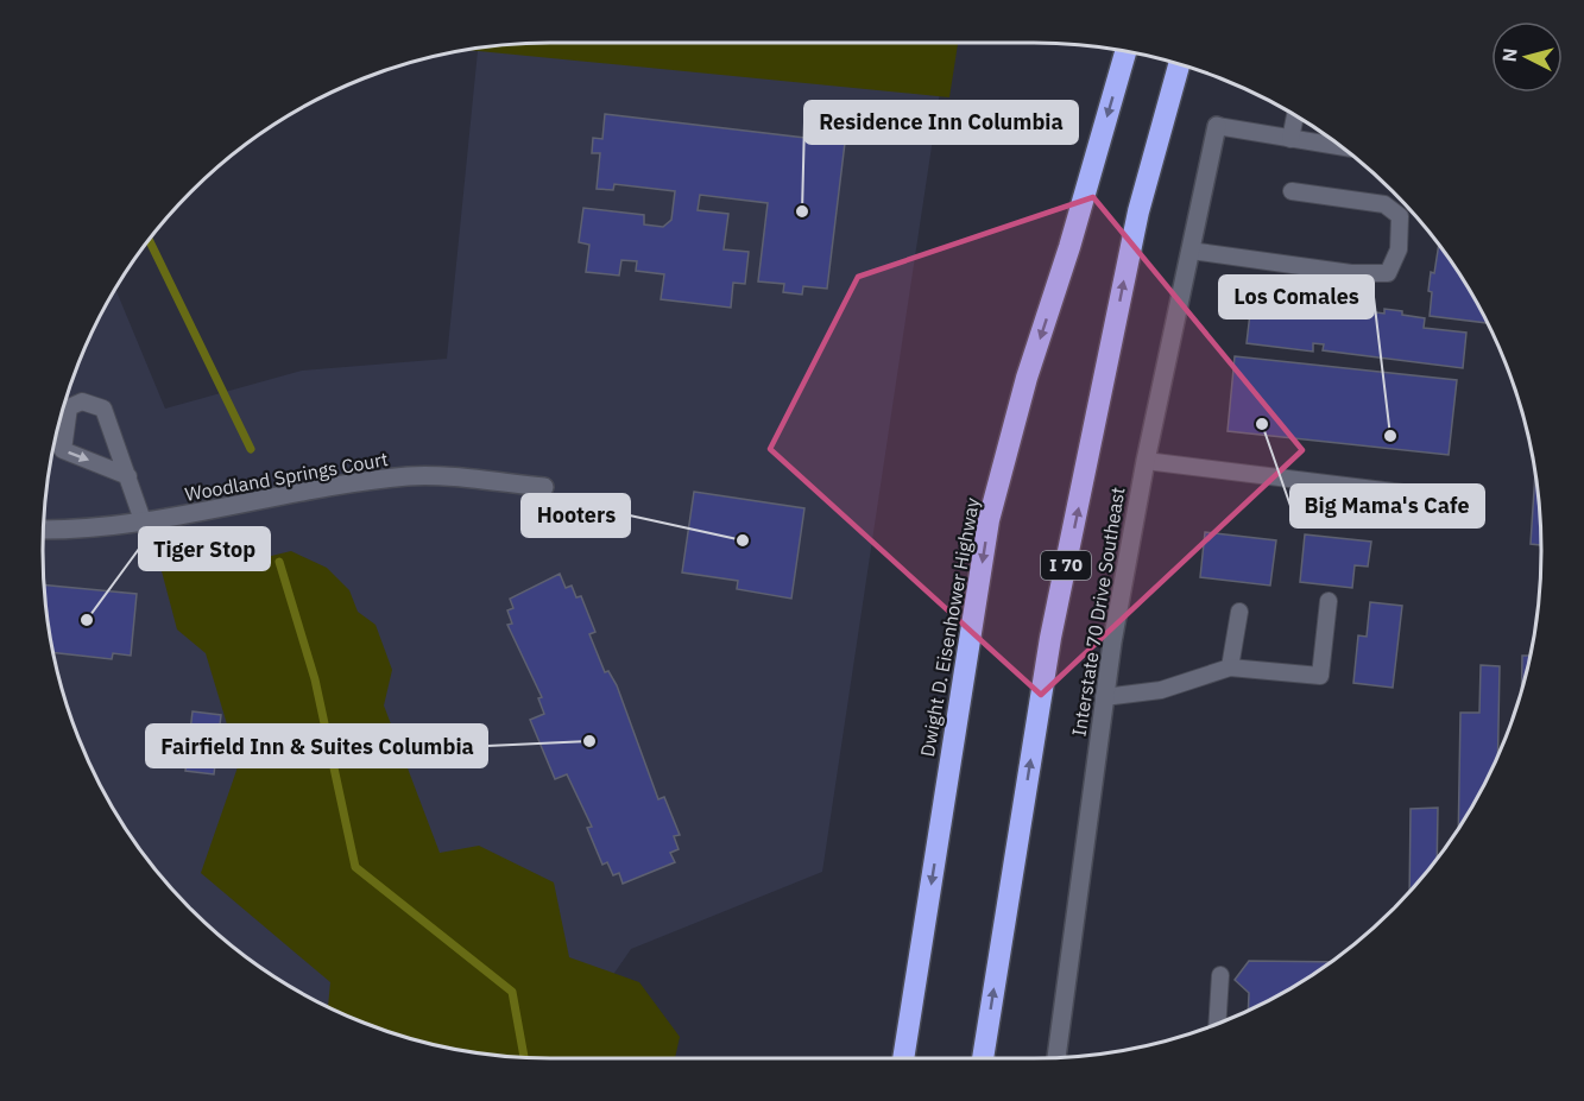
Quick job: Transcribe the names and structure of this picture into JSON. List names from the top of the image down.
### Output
{
  "streets": {
    "highway": ["I 70", "Dwight D. Eisenhower Highway"],
    "street": ["Woodland Springs Court", "Interstate 70 Drive Southeast"]
  },
  "places": [
    "Residence Inn Columbia",
    "Big Mama's Cafe",
    "Los Comales",
    "Hooters",
    "Tiger Stop",
    "Fairfield Inn & Suites Columbia"
  ],
  "north": "left"
}
